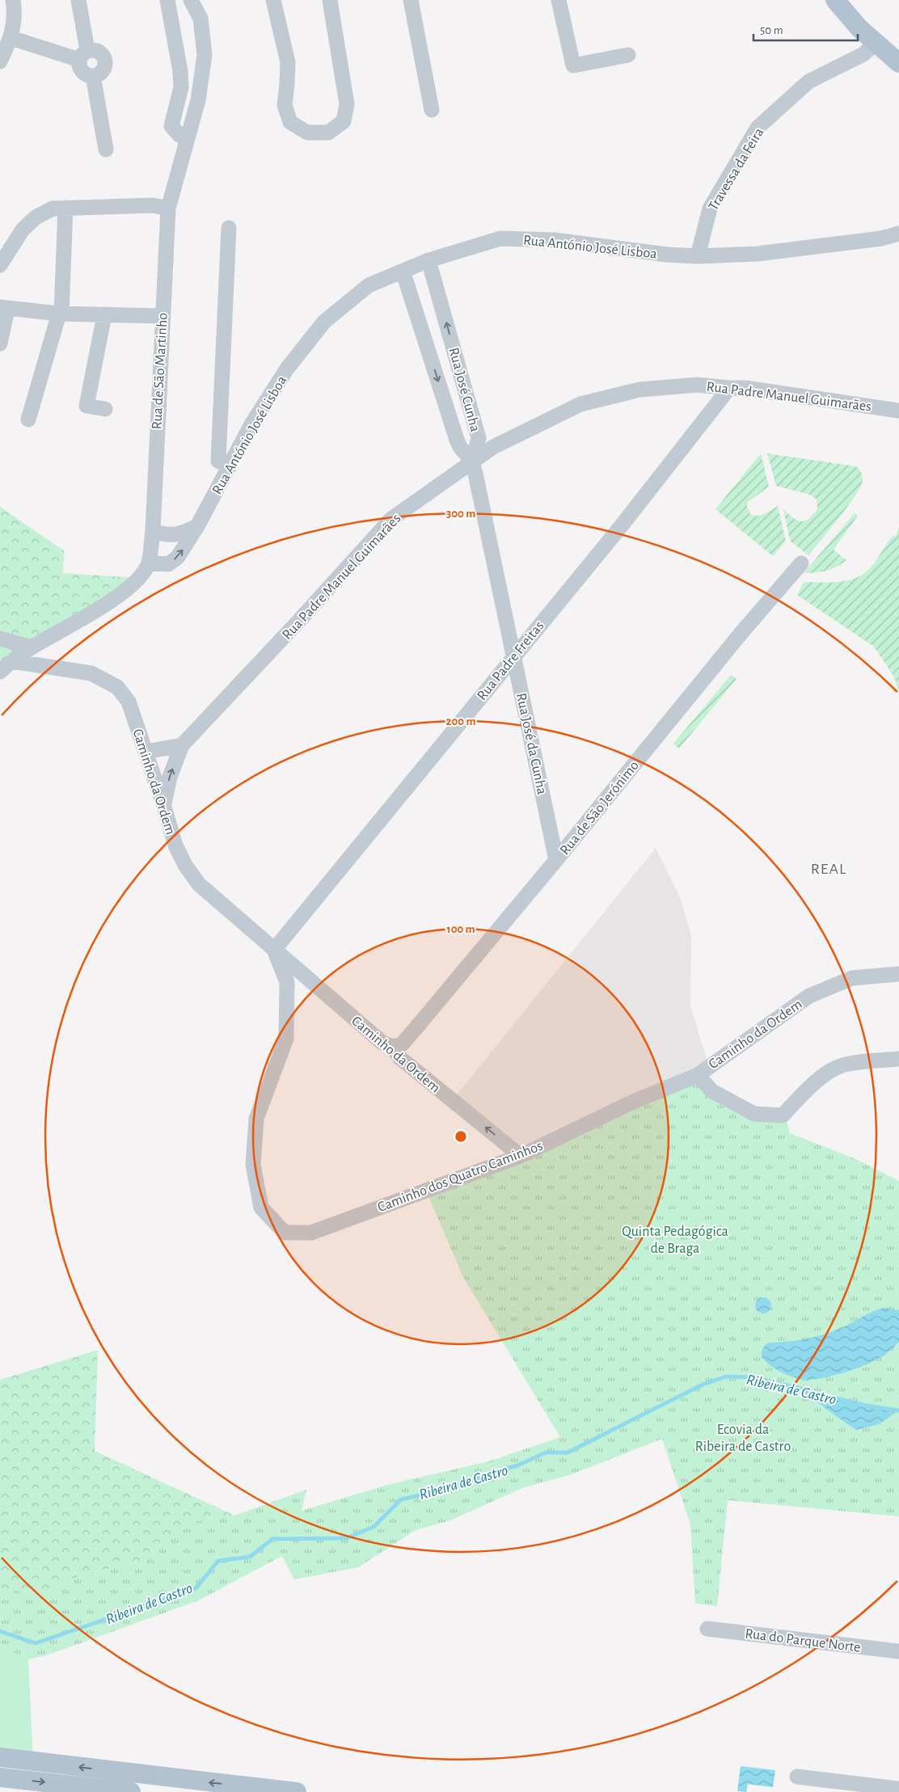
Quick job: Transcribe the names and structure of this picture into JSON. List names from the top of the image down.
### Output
{
  "streets": {
    "street": [
      "Travessa da Feira",
      "Rua António José Lisboa",
      "Rua de São Martinho",
      "Rua José Cunha",
      "Rua Padre Manuel Guimarães",
      "Rua Padre Freitas",
      "Rua José da Cunha",
      "Caminho da Ordem",
      "Rua de São Jerónimo",
      "Caminho dos Quatro Caminhos",
      "Rua do Parque Norte"
    ]
  },
  "crossings": [
    ["Travessa da Feira", "Rua António José Lisboa"],
    ["Rua António José Lisboa", "Rua de São Martinho"],
    ["Rua António José Lisboa", "Rua José Cunha"],
    ["Rua de São Martinho", "Caminho da Ordem"],
    ["Rua José Cunha", "Rua Padre Manuel Guimarães"],
    ["Rua José Cunha", "Rua José da Cunha"],
    ["Rua Padre Manuel Guimarães", "Rua Padre Freitas"],
    ["Rua Padre Manuel Guimarães", "Rua José da Cunha"],
    ["Rua Padre Manuel Guimarães", "Caminho da Ordem"],
    ["Rua Padre Freitas", "Rua José da Cunha"],
    ["Rua Padre Freitas", "Caminho da Ordem"],
    ["Rua José da Cunha", "Rua de São Jerónimo"],
    ["Caminho da Ordem", "Rua de São Jerónimo"],
    ["Caminho da Ordem", "Caminho dos Quatro Caminhos"]
  ],
  "districts": ["REAL"],
  "water": ["Ribeira de Castro"],
  "parks": ["Quinta Pedagógica de Braga", "Ecovia da Ribeira de Castro"],
  "scale_bar": "50 m",
  "rings": ["300 m", "200 m", "100 m"]
}
